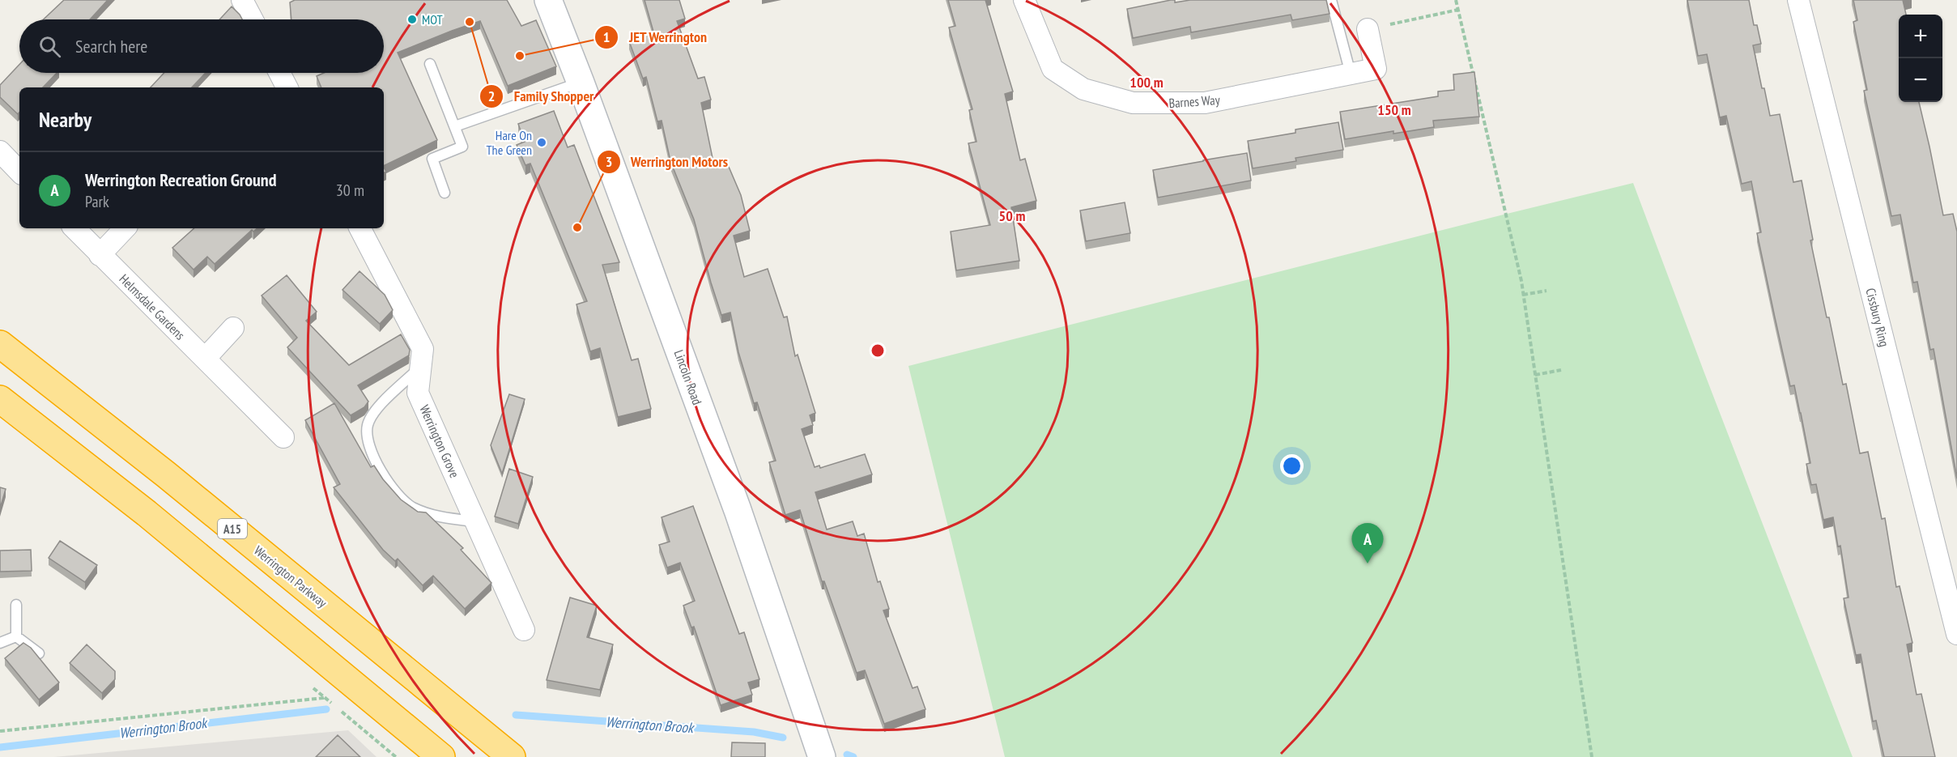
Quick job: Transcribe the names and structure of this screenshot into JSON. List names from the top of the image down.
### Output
{
  "streets": {
    "highway": ["A15", "Werrington Parkway"],
    "street": [
      "Barnes Way",
      "Helmsdale Gardens",
      "Cissbury Ring",
      "Lincoln Road",
      "Werrington Grove"
    ]
  },
  "water": ["Werrington Brook"],
  "places": [
    "MOT",
    "Family Shopper",
    "JET Werrington",
    "Hare On The Green",
    "Werrington Motors"
  ],
  "page": {
    "map_buttons": ["+", "−"],
    "search": "Search here",
    "heading": "Nearby",
    "list": [
      {
        "mark": "A",
        "name": "Werrington Recreation Ground",
        "note": "Park",
        "value": "30 m"
      }
    ],
    "pins": "A"
  },
  "rings": ["100 m", "150 m", "50 m"]
}
